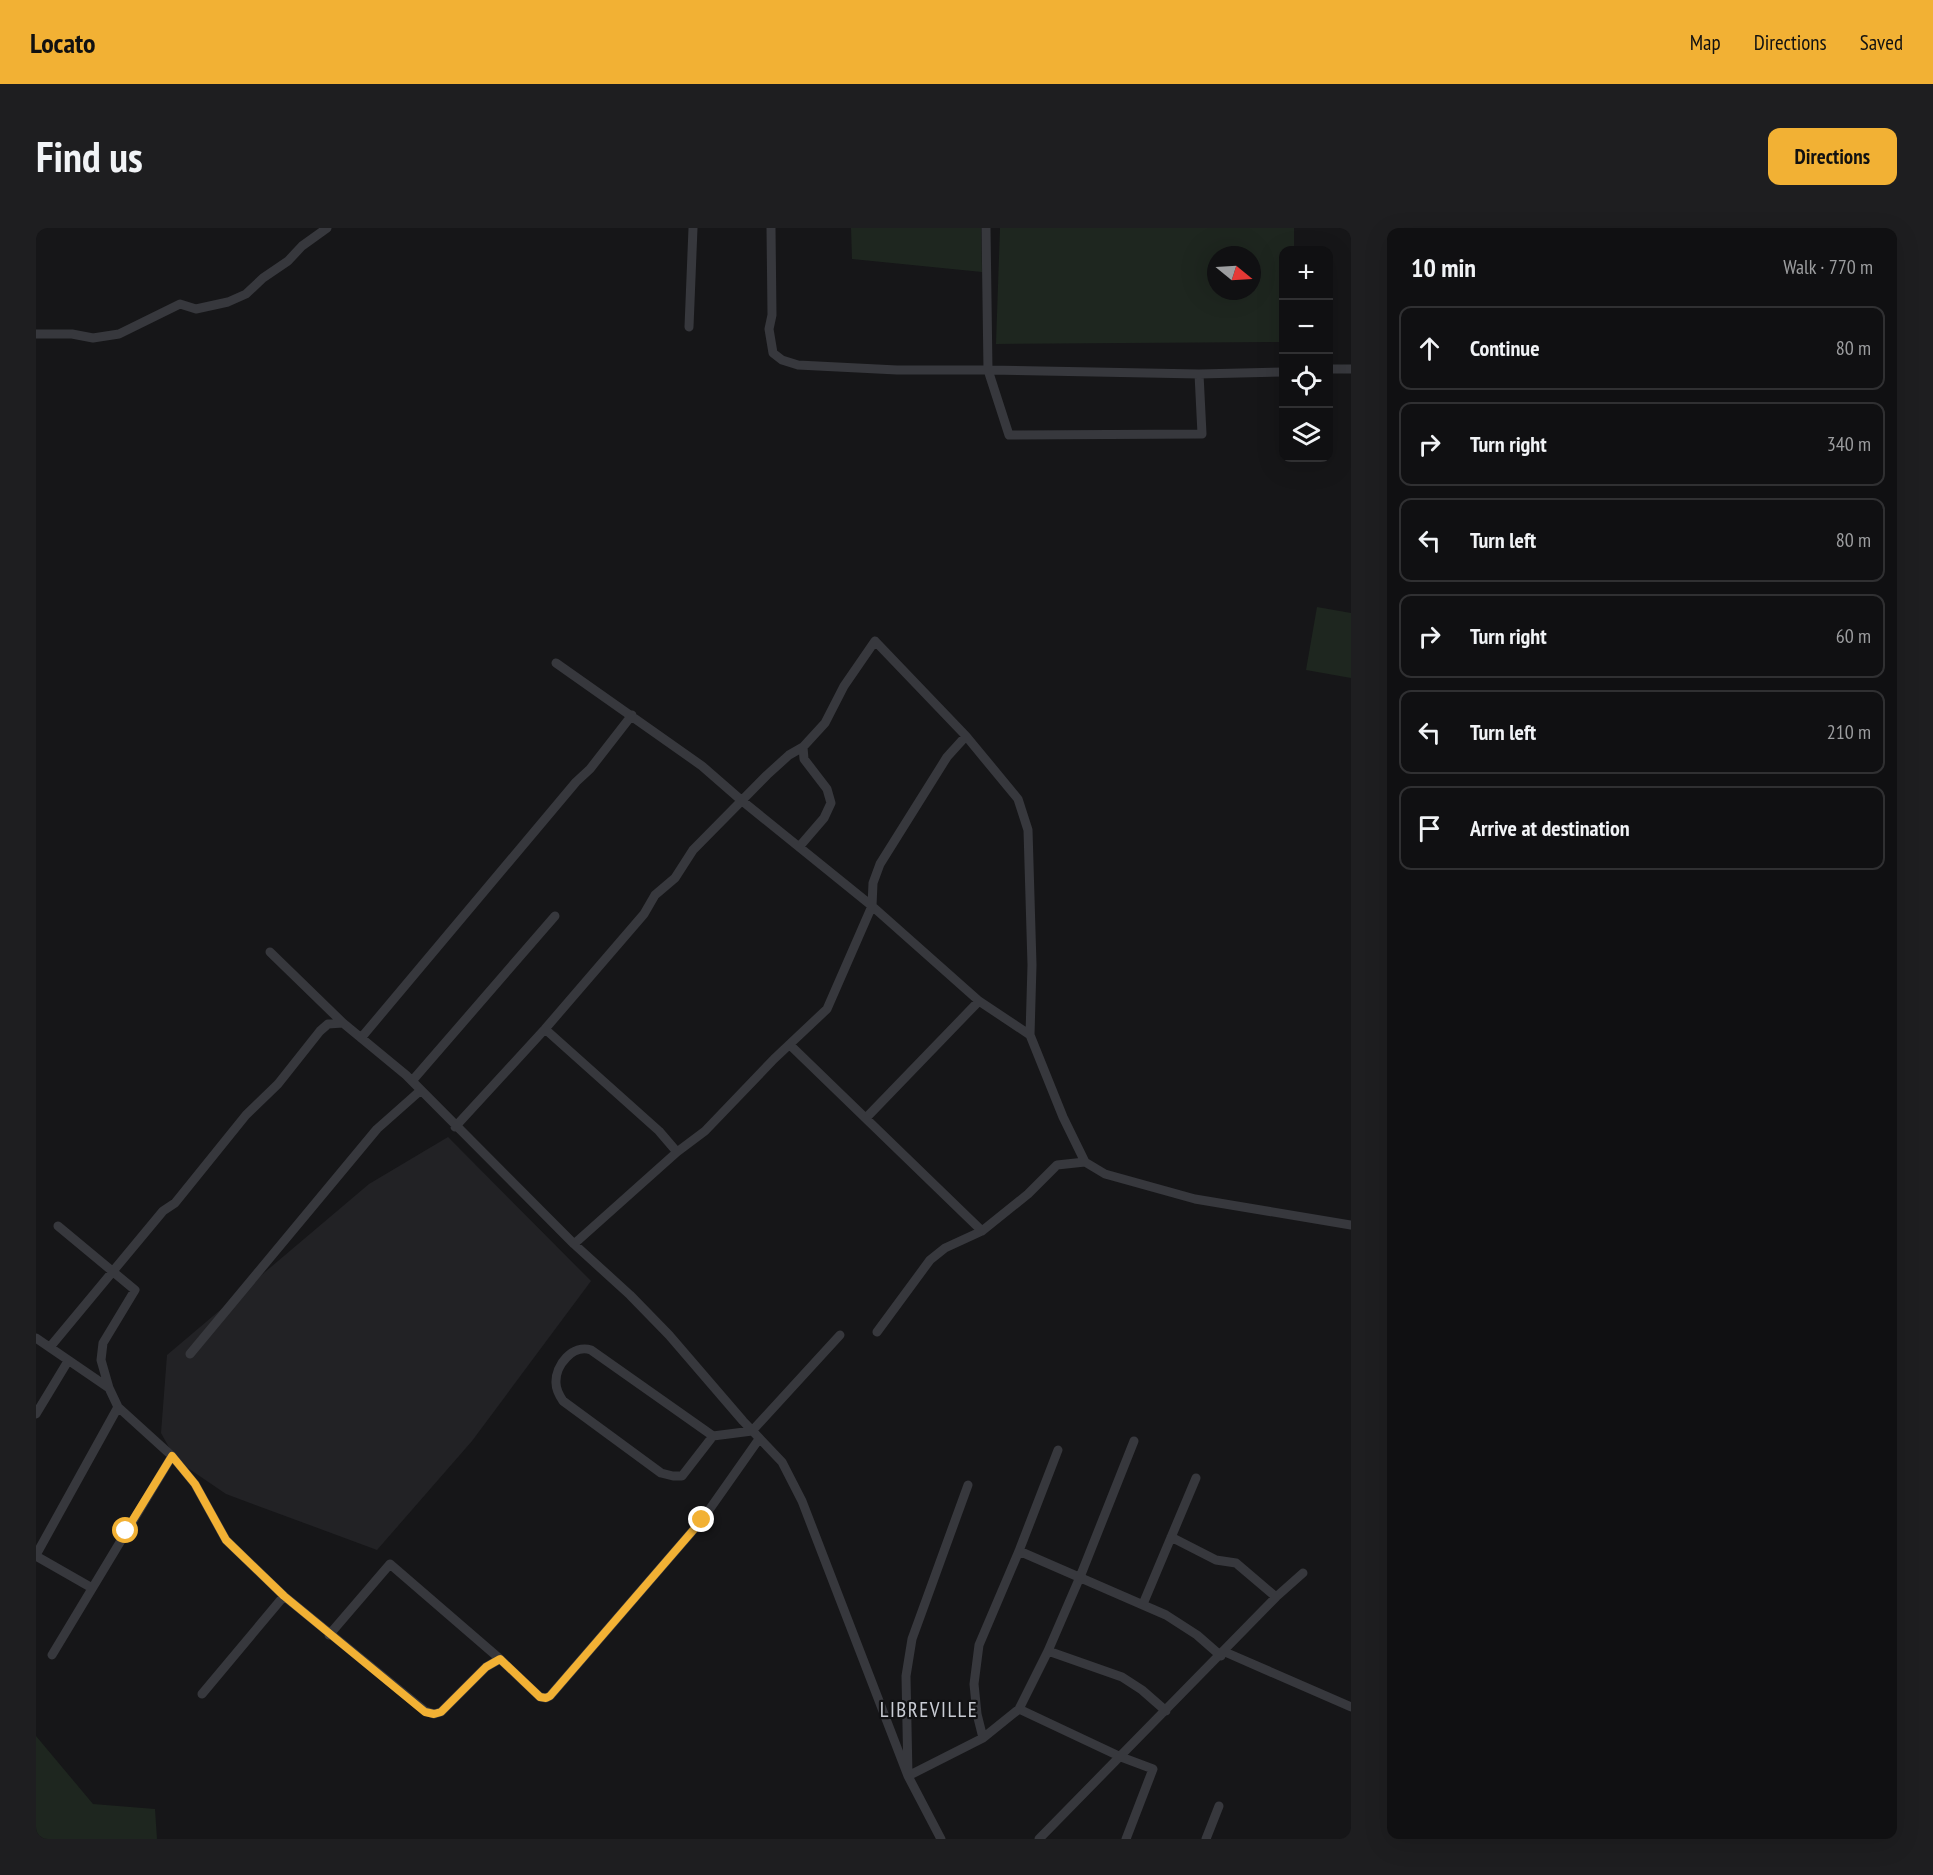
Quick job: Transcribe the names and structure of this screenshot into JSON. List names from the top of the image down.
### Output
{
  "districts": ["LIBREVILLE"],
  "north": "right",
  "page": {
    "header": "Locato",
    "nav": ["Map", "Directions", "Saved"],
    "buttons": "Directions",
    "title": "Find us",
    "heading": ["10 min", "Walk · 770 m"],
    "map_buttons": ["+", "−"],
    "list": [
      ["Continue", "80 m"],
      ["Turn right", "340 m"],
      ["Turn left", "80 m"],
      ["Turn right", "60 m"],
      ["Turn left", "210 m"],
      "Arrive at destination"
    ]
  }
}
